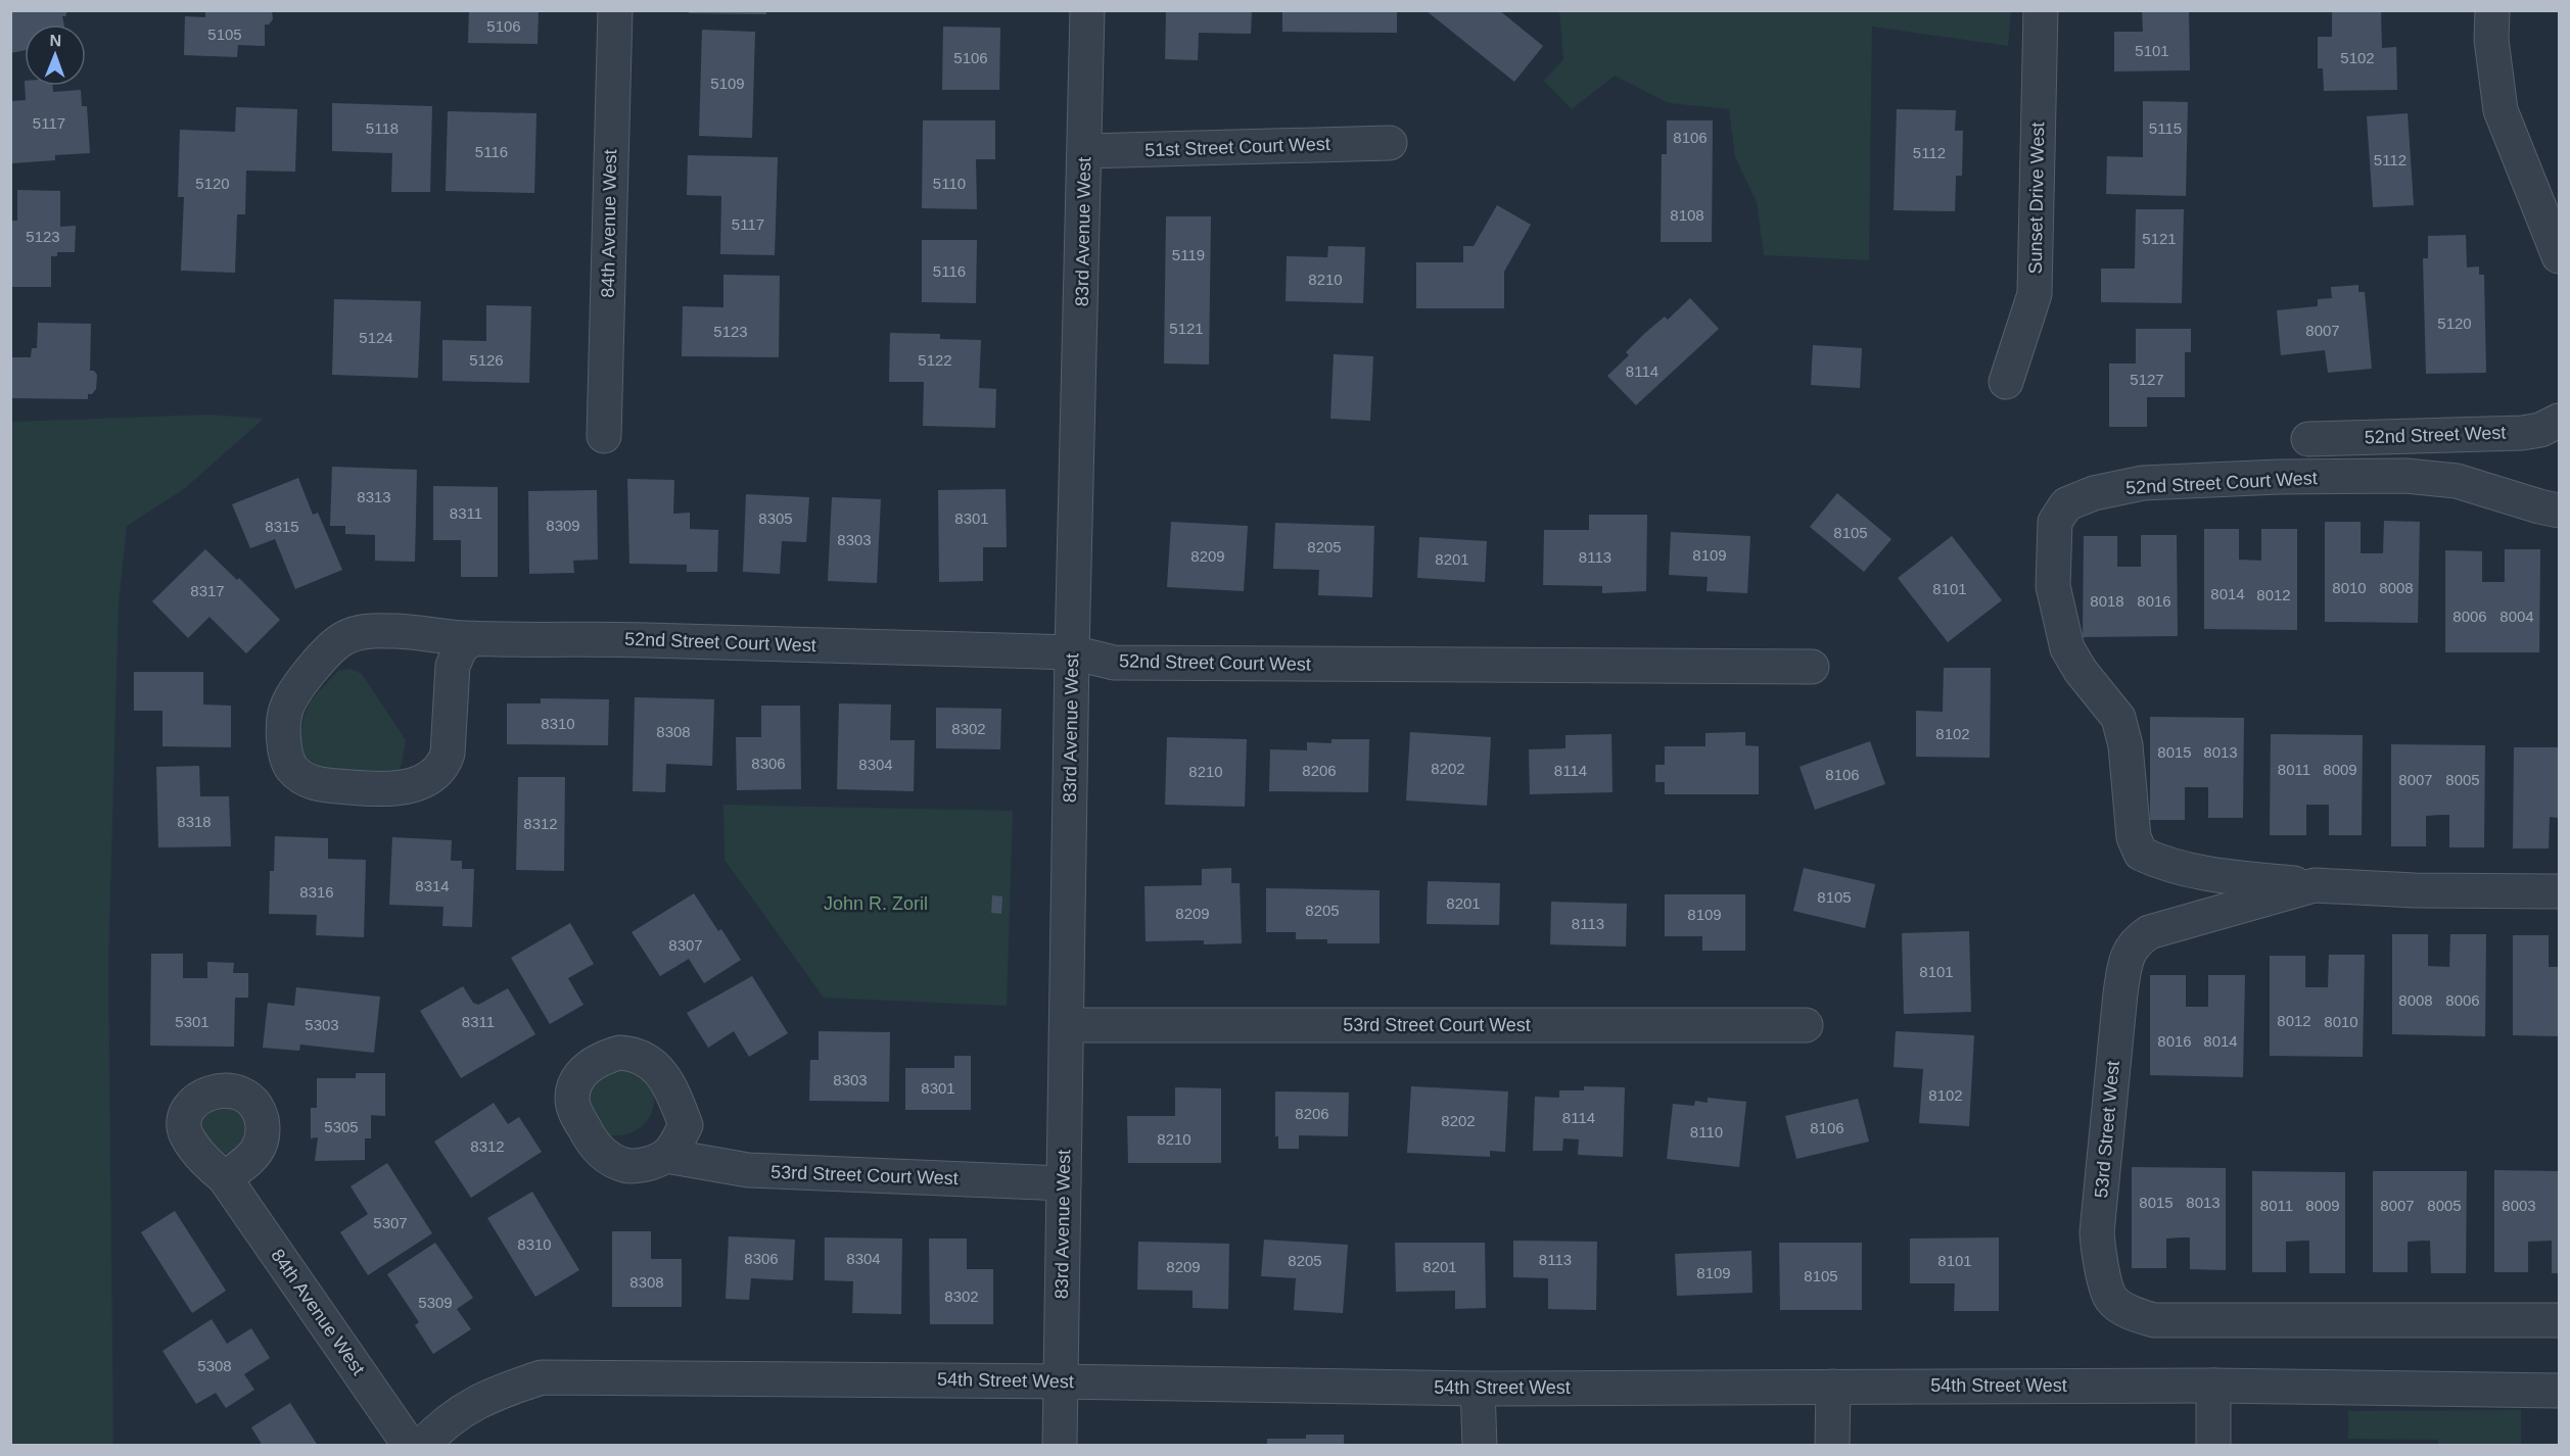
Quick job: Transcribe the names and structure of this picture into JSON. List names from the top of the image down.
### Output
{
  "streets": {
    "street": [
      "51st Street Court West",
      "Sunset Drive West",
      "84th Avenue West",
      "83rd Avenue West",
      "52nd Street West",
      "52nd Street Court West",
      "53rd Street Court West",
      "53rd Street West",
      "54th Street West"
    ]
  },
  "crossings": [
    ["51st Street Court West", "83rd Avenue West"],
    ["83rd Avenue West", "52nd Street Court West"],
    ["83rd Avenue West", "53rd Street Court West"],
    ["83rd Avenue West", "54th Street West"],
    ["52nd Street Court West", "53rd Street West"]
  ],
  "parks": ["John R. Zoril"],
  "house_numbers": [
    "5106",
    "5105",
    "5101",
    "5106",
    "5102",
    "5109",
    "5117",
    "5118",
    "5115",
    "8106",
    "5116",
    "5112",
    "5112",
    "5120",
    "5110",
    "8108",
    "5117",
    "5123",
    "5121",
    "5119",
    "5116",
    "8210",
    "5120",
    "5121",
    "8007",
    "5123",
    "5124",
    "5126",
    "5122",
    "8114",
    "5127",
    "8313",
    "8311",
    "8305",
    "8301",
    "8309",
    "8315",
    "8105",
    "8303",
    "8205",
    "8109",
    "8209",
    "8113",
    "8201",
    "8010",
    "8008",
    "8101",
    "8317",
    "8014",
    "8012",
    "8018",
    "8016",
    "8006",
    "8004",
    "8310",
    "8302",
    "8308",
    "8102",
    "8015",
    "8013",
    "8306",
    "8304",
    "8202",
    "8011",
    "8009",
    "8206",
    "8114",
    "8210",
    "8106",
    "8007",
    "8005",
    "8318",
    "8312",
    "8314",
    "8316",
    "8105",
    "8201",
    "8205",
    "8209",
    "8109",
    "8113",
    "8307",
    "8101",
    "8008",
    "8006",
    "8012",
    "5301",
    "8311",
    "8010",
    "5303",
    "8016",
    "8014",
    "8303",
    "8301",
    "8102",
    "8206",
    "8114",
    "8202",
    "5305",
    "8106",
    "8110",
    "8210",
    "8312",
    "8015",
    "8013",
    "8011",
    "8009",
    "8007",
    "8005",
    "8003",
    "5307",
    "8310",
    "8306",
    "8304",
    "8113",
    "8205",
    "8101",
    "8209",
    "8201",
    "8109",
    "8105",
    "8308",
    "8302",
    "5309",
    "5308"
  ],
  "north": "top"
}
